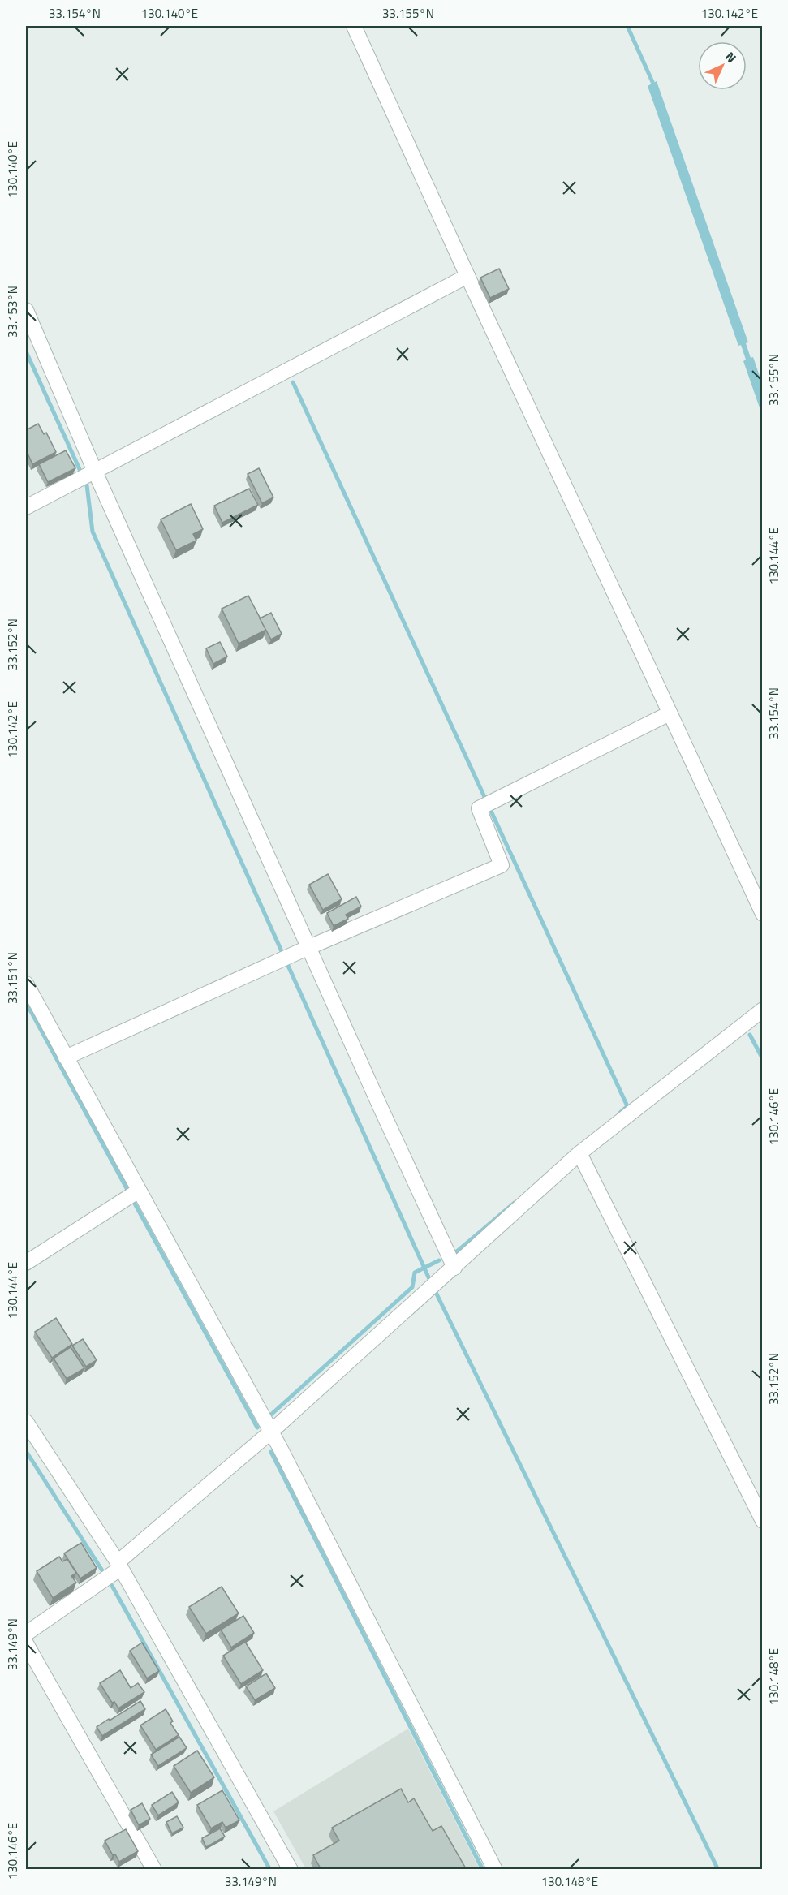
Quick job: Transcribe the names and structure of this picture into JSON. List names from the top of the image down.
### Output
{
  "north": "top right",
  "coordinates": [
    "33.154°N",
    "130.140°E",
    "33.155°N",
    "130.142°E",
    "33.153°N",
    "130.144°E",
    "33.152°N",
    "33.151°N",
    "130.146°E",
    "33.149°N",
    "130.148°E"
  ]
}
